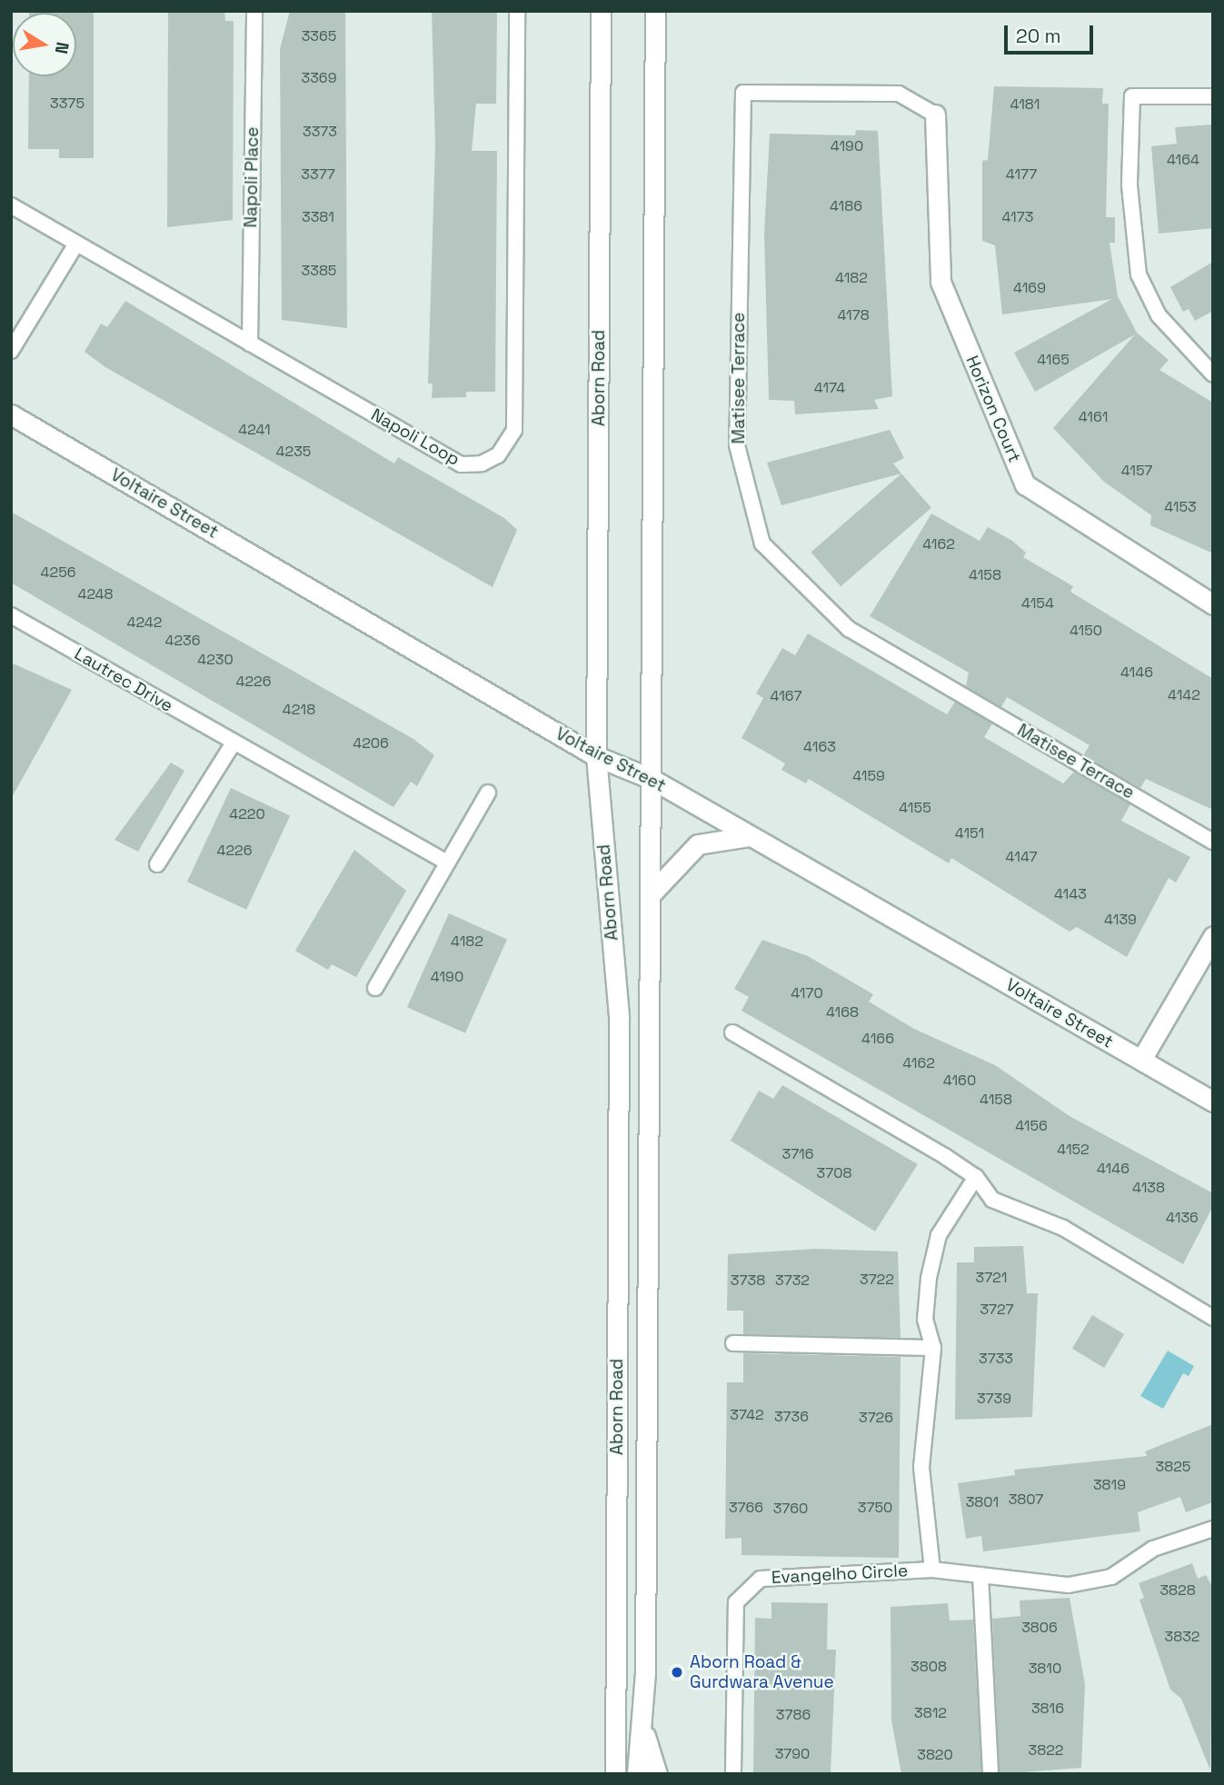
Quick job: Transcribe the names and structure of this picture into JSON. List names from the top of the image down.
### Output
{
  "streets": {
    "main road": ["Aborn Road", "Horizon Court", "Voltaire Street"],
    "lane": [
      "Napoli Place",
      "Matisee Terrace",
      "Napoli Loop",
      "Lautrec Drive",
      "Evangelho Circle"
    ]
  },
  "crossings": [
    ["Napoli Place", "Napoli Loop"],
    ["Aborn Road", "Voltaire Street"],
    ["Matisee Terrace", "Horizon Court"]
  ],
  "places": ["Aborn Road & Gurdwara Avenue"],
  "house_numbers": [
    "3365",
    "3369",
    "3375",
    "4181",
    "3373",
    "4190",
    "4164",
    "3377",
    "4177",
    "4186",
    "3381",
    "4173",
    "3385",
    "4182",
    "4169",
    "4178",
    "4165",
    "4174",
    "4161",
    "4241",
    "4235",
    "4157",
    "4153",
    "4162",
    "4256",
    "4158",
    "4248",
    "4154",
    "4242",
    "4150",
    "4236",
    "4230",
    "4146",
    "4226",
    "4142",
    "4167",
    "4218",
    "4206",
    "4163",
    "4159",
    "4155",
    "4220",
    "4151",
    "4226",
    "4147",
    "4143",
    "4139",
    "4182",
    "4190",
    "4170",
    "4168",
    "4166",
    "4162",
    "4160",
    "4158",
    "4156",
    "4152",
    "3716",
    "4146",
    "3708",
    "4138",
    "4136",
    "3721",
    "3722",
    "3738",
    "3732",
    "3727",
    "3733",
    "3739",
    "3742",
    "3736",
    "3726",
    "3825",
    "3819",
    "3807",
    "3801",
    "3766",
    "3750",
    "3760",
    "3828",
    "3806",
    "3832",
    "3808",
    "3810",
    "3816",
    "3812",
    "3786",
    "3822",
    "3790",
    "3820"
  ],
  "scale_bar": "20 m",
  "north": "right"
}
